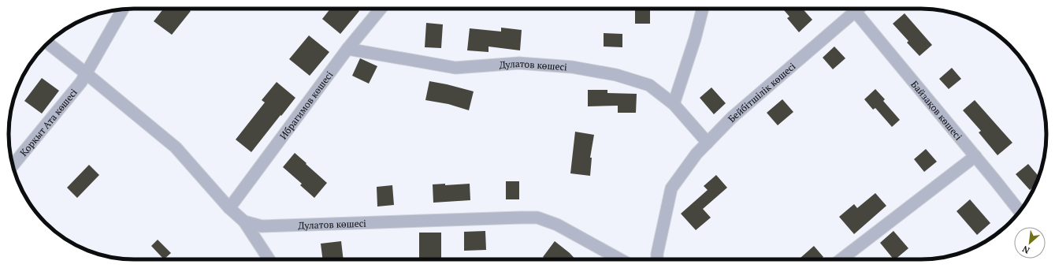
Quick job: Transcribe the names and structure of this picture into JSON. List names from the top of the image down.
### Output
{
  "streets": {
    "street": [
      "Дулатов көшесі",
      "Бейбітшілік көшесі",
      "Ибрагимов көшесі",
      "Байзақов көшесі",
      "Қорқыт Ата көшесі"
    ]
  },
  "crossings": [
    ["Дулатов көшесі", "Бейбітшілік көшесі"],
    ["Дулатов көшесі", "Ибрагимов көшесі"],
    ["Дулатов көшесі", "Қорқыт Ата көшесі"]
  ],
  "north": "bottom left"
}
